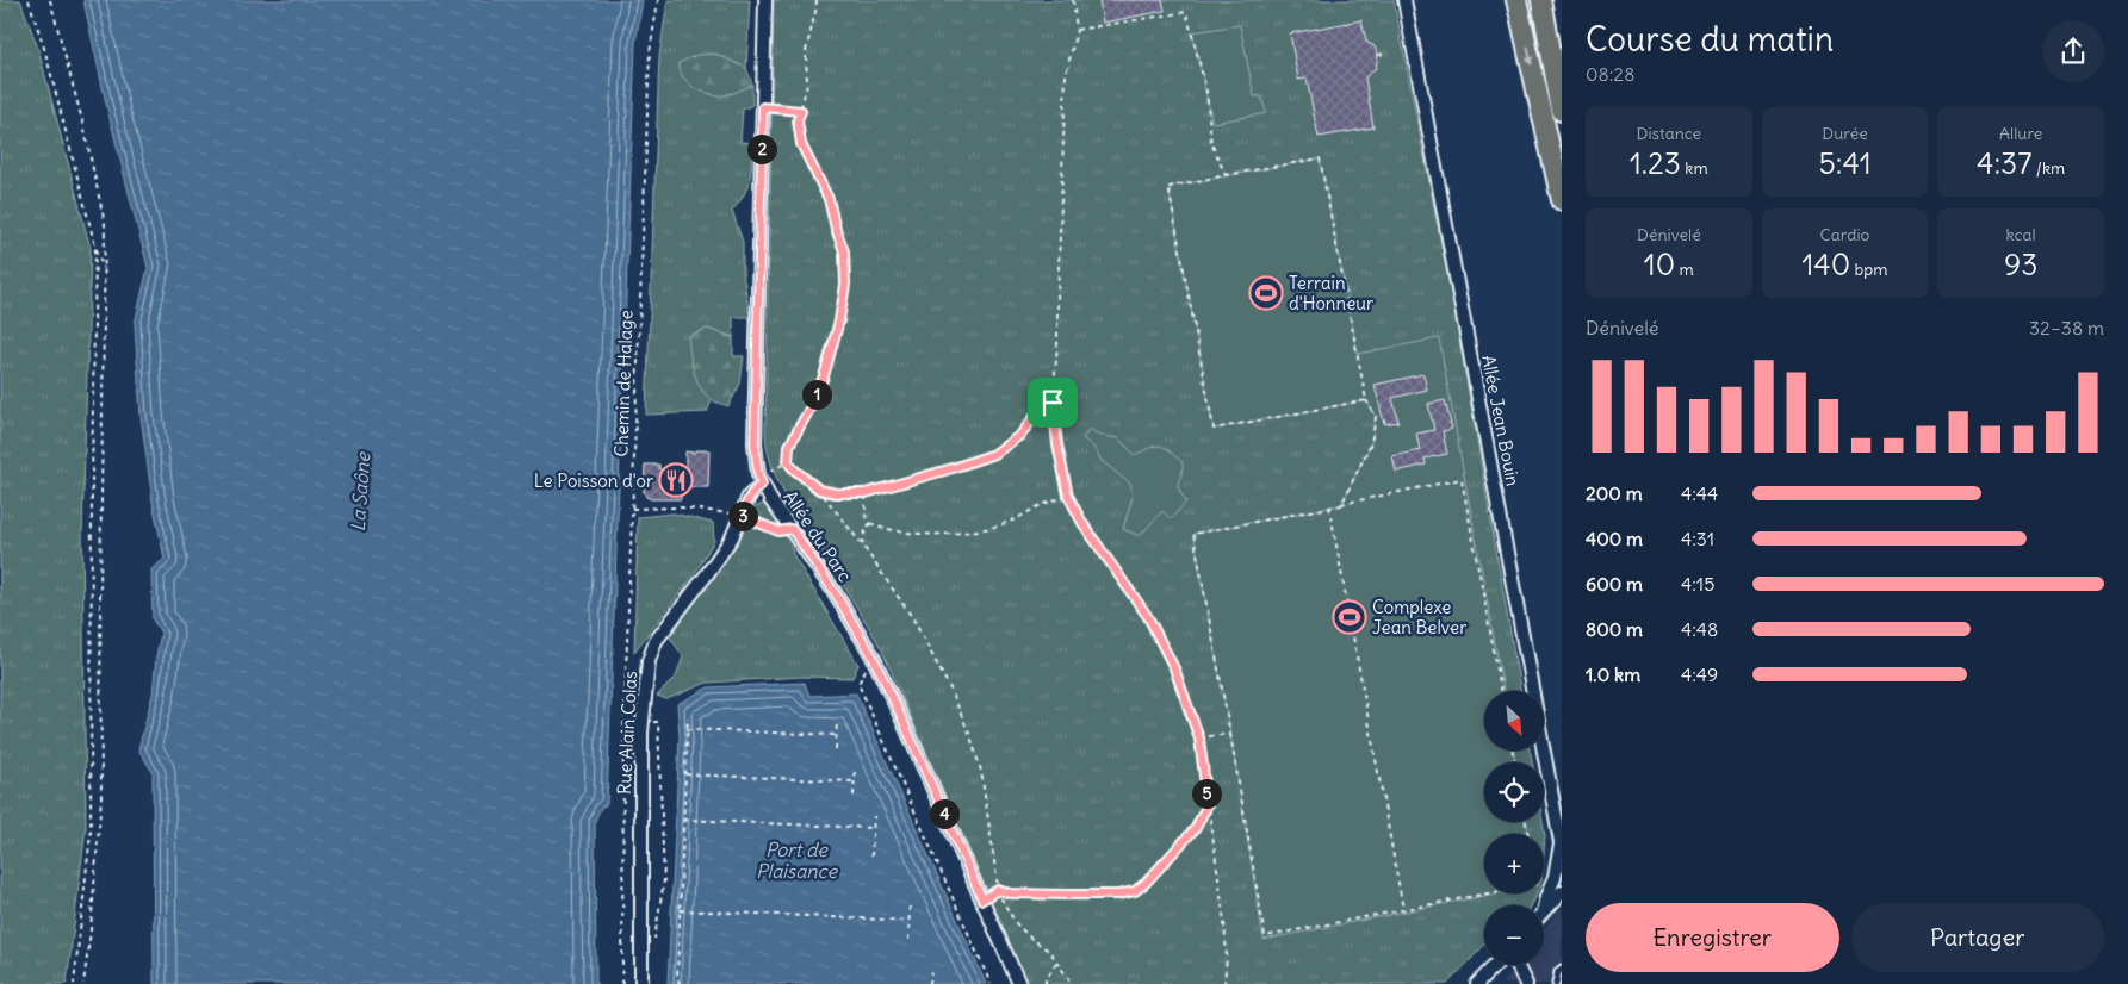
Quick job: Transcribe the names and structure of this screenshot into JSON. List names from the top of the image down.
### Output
{
  "streets": {
    "street": ["Allée Jean Bouin", "Allée du Parc", "Rue Alain Colas"],
    "path": ["Chemin de Halage"]
  },
  "crossings": [
    ["Allée du Parc", "Rue Alain Colas"]
  ],
  "water": ["La Saône", "Port de Plaisance"],
  "places": {
    "sports": ["Terrain d'Honneur", "Complexe Jean Belver"],
    "restaurant": ["Le Poisson d'or"]
  },
  "north": "bottom right",
  "page": {
    "heading": ["Course du matin", "08:28"],
    "stats": [
      ["Distance", "1.23 km"],
      ["Durée", "5:41"],
      ["Allure", "4:37 /km"],
      ["Dénivelé", "10 m"],
      ["Cardio", "140 bpm"],
      ["kcal", "93"]
    ],
    "pins": [
      "2",
      "1",
      "3",
      "5",
      "4"
    ],
    "chart": ["Dénivelé", "32–38 m"],
    "list": [
      {
        "name": "200 m",
        "note": "4:44"
      },
      {
        "name": "400 m",
        "note": "4:31"
      },
      {
        "name": "600 m",
        "note": "4:15"
      },
      {
        "name": "800 m",
        "note": "4:48"
      },
      {
        "name": "1.0 km",
        "note": "4:49"
      }
    ],
    "map_buttons": ["+", "−"],
    "buttons": ["Enregistrer", "Partager"]
  }
}
